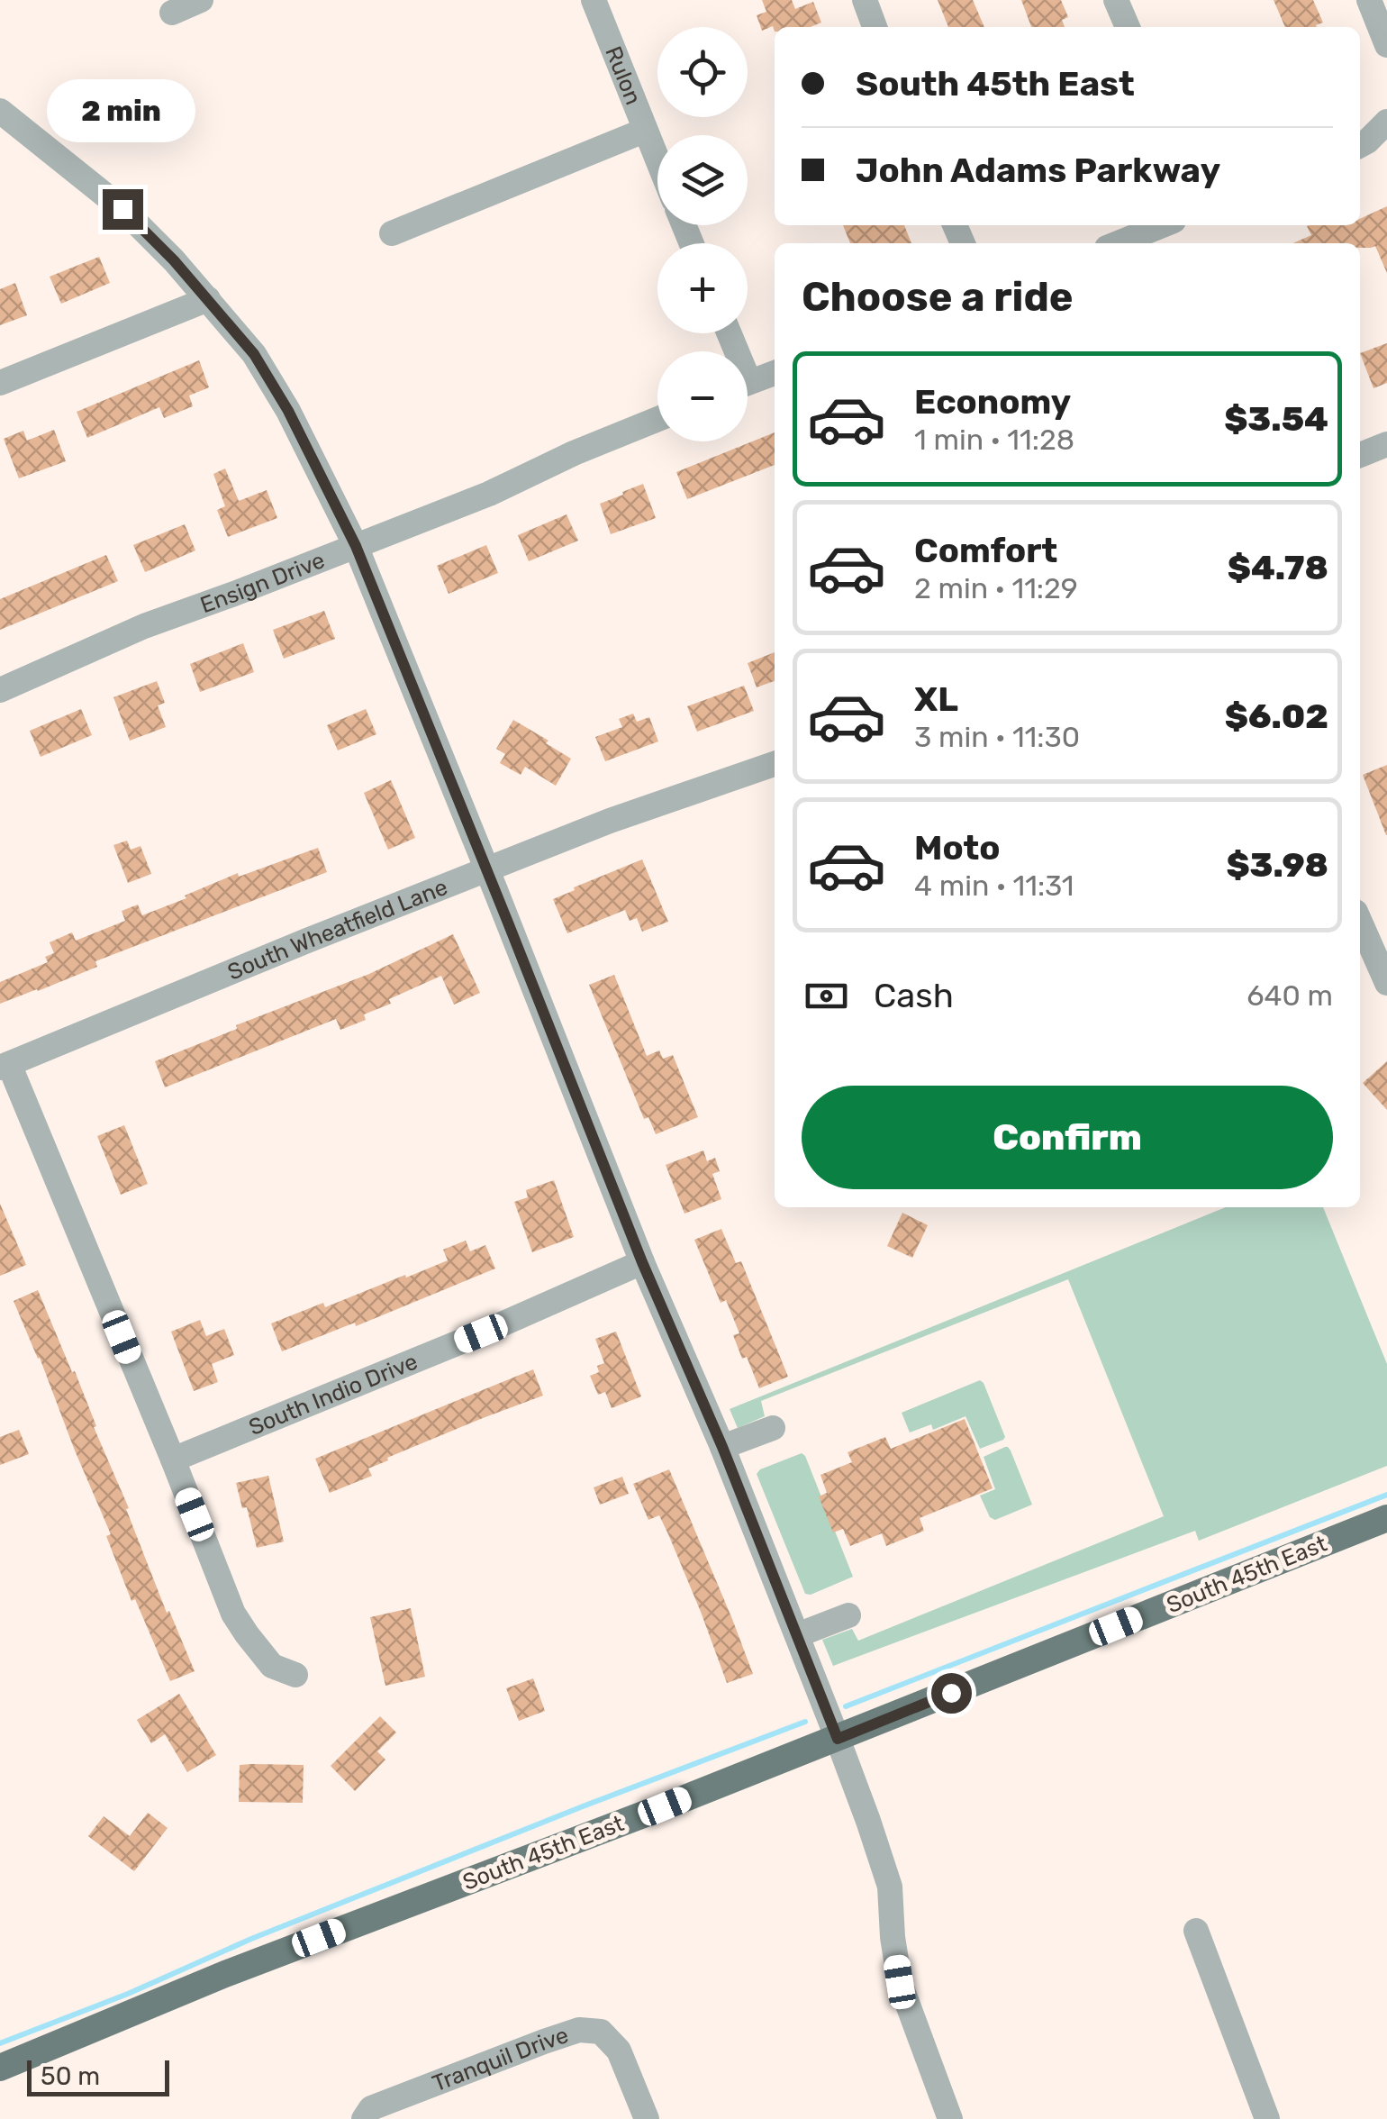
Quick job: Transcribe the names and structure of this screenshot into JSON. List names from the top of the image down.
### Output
{
  "streets": {
    "main road": ["South 45th East"],
    "street": [
      "Rulon",
      "Ensign Drive",
      "South Wheatfield Lane",
      "South Indio Drive",
      "Tranquil Drive"
    ]
  },
  "scale_bar": "50 m",
  "page": {
    "map_buttons": ["+", "−"],
    "banner": ["South 45th East", "John Adams Parkway"],
    "bubble": "2 min",
    "heading": "Choose a ride",
    "list": [
      {
        "name": "Economy",
        "note": "1 min · 11:28",
        "value": "$3.54"
      },
      {
        "name": "Comfort",
        "note": "2 min · 11:29",
        "value": "$4.78"
      },
      {
        "name": "XL",
        "note": "3 min · 11:30",
        "value": "$6.02"
      },
      {
        "name": "Moto",
        "note": "4 min · 11:31",
        "value": "$3.98"
      }
    ],
    "pay": ["Cash", "640 m"],
    "buttons": "Confirm",
    "scale": "50 m"
  }
}
